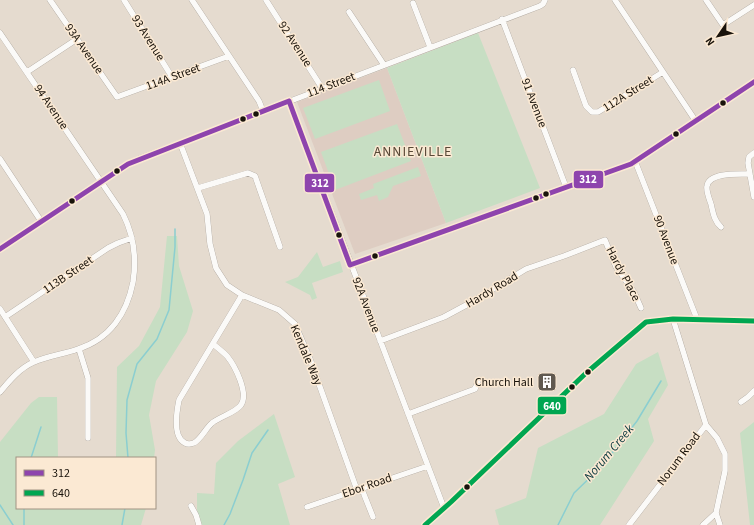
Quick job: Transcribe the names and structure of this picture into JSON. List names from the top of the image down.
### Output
{
  "streets": {
    "street": [
      "93 Avenue",
      "92 Avenue",
      "93A Avenue",
      "114A Street",
      "114 Street",
      "112A Street",
      "91 Avenue",
      "94 Avenue",
      "90 Avenue",
      "Hardy Place",
      "113B Street",
      "Hardy Road",
      "92A Avenue",
      "Kendale Way",
      "Norum Road",
      "Ebor Road"
    ]
  },
  "crossings": [
    ["93 Avenue", "114A Street"],
    ["92 Avenue", "114 Street"],
    ["93A Avenue", "114A Street"],
    ["114 Street", "91 Avenue"],
    ["114 Street", "94 Avenue"],
    ["114 Street", "92A Avenue"],
    ["114 Street", "Kendale Way"],
    ["94 Avenue", "113B Street"],
    ["Hardy Place", "Hardy Road"],
    ["Hardy Road", "92A Avenue"],
    ["92A Avenue", "Ebor Road"],
    ["Kendale Way", "Ebor Road"]
  ],
  "districts": ["ANNIEVILLE"],
  "water": ["Norum Creek"],
  "places": {
    "building": ["Church Hall"]
  },
  "lines": ["transit line 312", "transit line 640"],
  "legend": ["312", "640"],
  "north": "bottom left"
}
